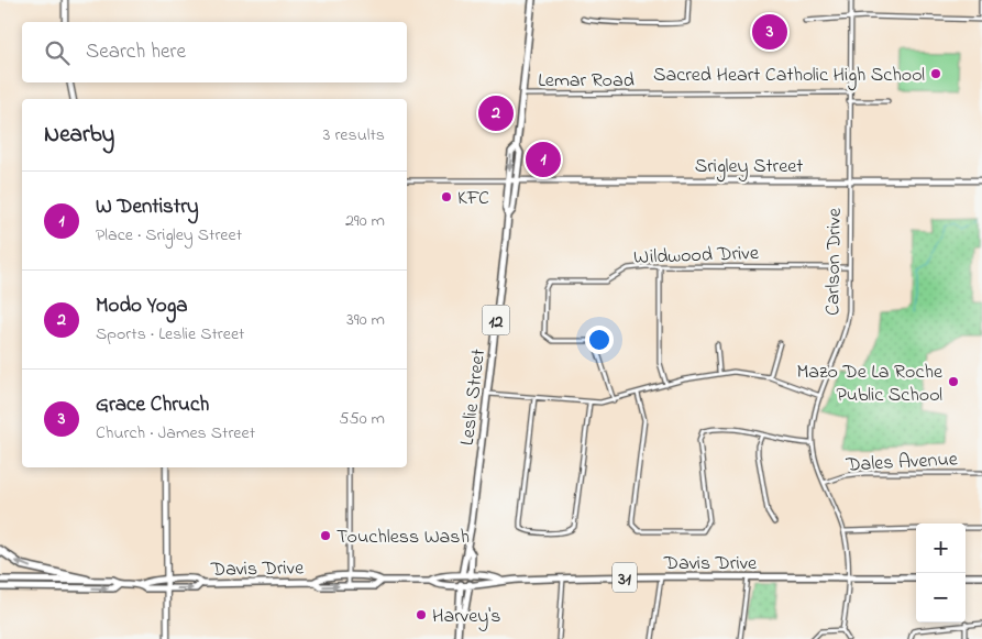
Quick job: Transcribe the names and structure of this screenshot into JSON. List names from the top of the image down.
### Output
{
  "streets": {
    "main road": [
      "12",
      "Leslie Street",
      "Davis Drive",
      "31"
    ],
    "street": [
      "Lemar Road",
      "Srigley Street",
      "Wildwood Drive",
      "Carlson Drive",
      "Dales Avenue"
    ]
  },
  "crossings": [
    ["Lemar Road", "Carlson Drive"],
    ["Lemar Road", "Leslie Street"],
    ["Srigley Street", "Carlson Drive"],
    ["Srigley Street", "Leslie Street"],
    ["Wildwood Drive", "Carlson Drive"],
    ["Carlson Drive", "Dales Avenue"],
    ["Carlson Drive", "Davis Drive"],
    ["Leslie Street", "Davis Drive"]
  ],
  "places": [
    "Sacred Heart Catholic High School",
    "KFC",
    "Mazo De La Roche Public School",
    "Touchless Wash",
    "Harvey's"
  ],
  "page": {
    "pins": ["3", "2", "1"],
    "search": "Search here",
    "heading": ["Nearby", "3 results"],
    "list": [
      {
        "mark": "1",
        "name": "W Dentistry",
        "note": "Place · Srigley Street",
        "value": "290 m"
      },
      {
        "mark": "2",
        "name": "Modo Yoga",
        "note": "Sports · Leslie Street",
        "value": "390 m"
      },
      {
        "mark": "3",
        "name": "Grace Chruch",
        "note": "Church · James Street",
        "value": "550 m"
      }
    ],
    "map_buttons": ["+", "−"]
  }
}
